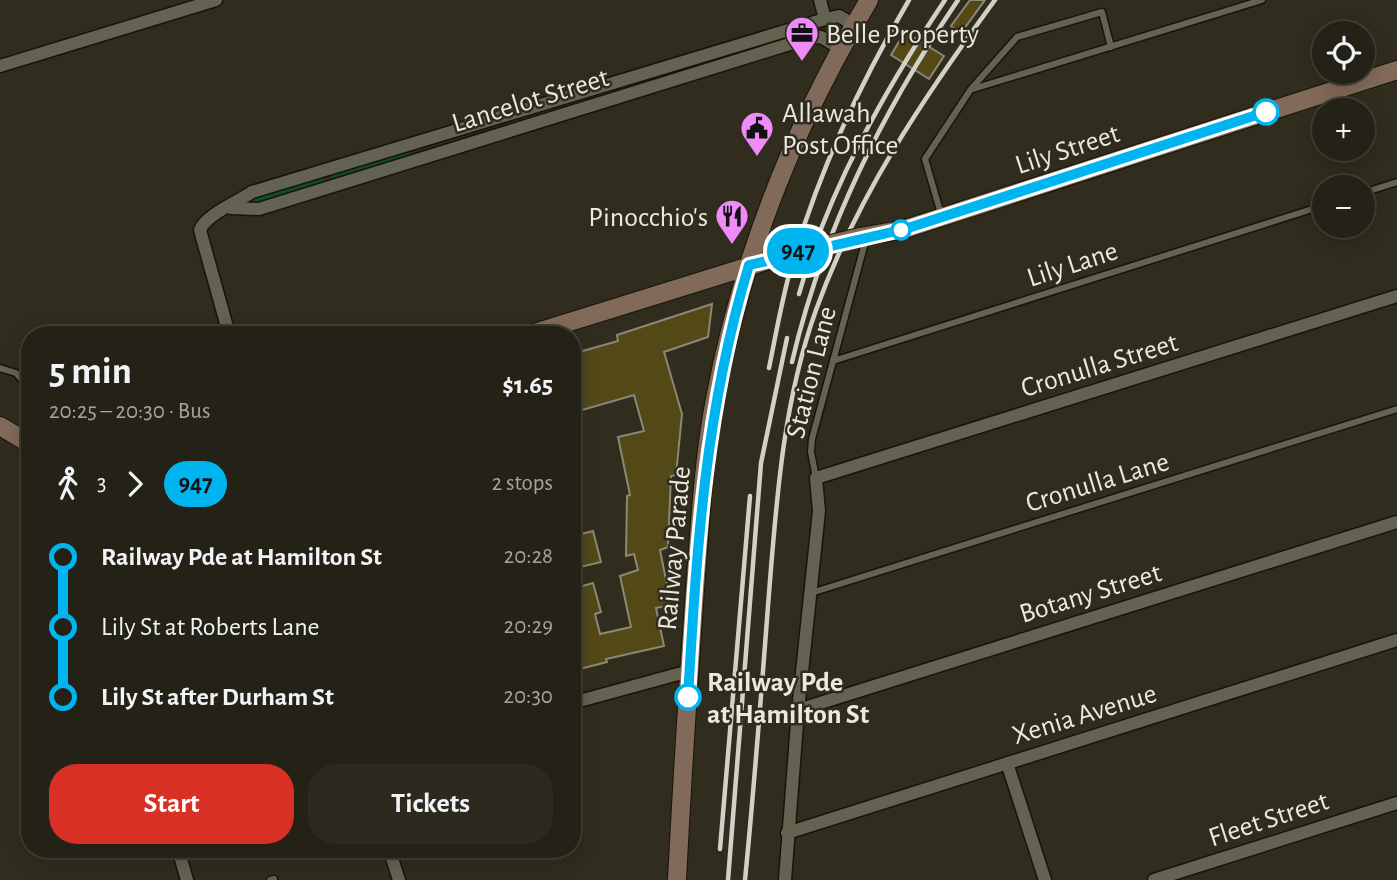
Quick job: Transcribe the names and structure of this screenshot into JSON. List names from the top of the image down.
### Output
{
  "streets": {
    "main road": ["Lily Street", "Railway Parade"],
    "street": [
      "Lancelot Street",
      "Cronulla Street",
      "Botany Street",
      "Xenia Avenue",
      "Fleet Street"
    ],
    "lane": ["Lily Lane", "Station Lane", "Cronulla Lane"]
  },
  "crossings": [
    ["Lily Street", "Station Lane"],
    ["Lily Street", "Railway Parade"],
    ["Lily Lane", "Station Lane"],
    ["Cronulla Street", "Station Lane"]
  ],
  "places": {
    "office": ["Belle Property"],
    "public building": ["Allawah Post Office"],
    "restaurant": ["Pinocchio's"],
    "other": ["Railway Pde at Hamilton St"]
  },
  "lines": ["bus line 947"],
  "page": {
    "on_map": "947",
    "map_buttons": ["+", "−"],
    "heading": ["5 min", "20:25 – 20:30 · Bus", "$1.65"],
    "legs": ["3", "947", "2 stops"],
    "list": [
      {
        "name": "Railway Pde at Hamilton St",
        "value": "20:28"
      },
      {
        "name": "Lily St at Roberts Lane",
        "value": "20:29"
      },
      {
        "name": "Lily St after Durham St",
        "value": "20:30"
      }
    ],
    "buttons": ["Start", "Tickets"]
  }
}
